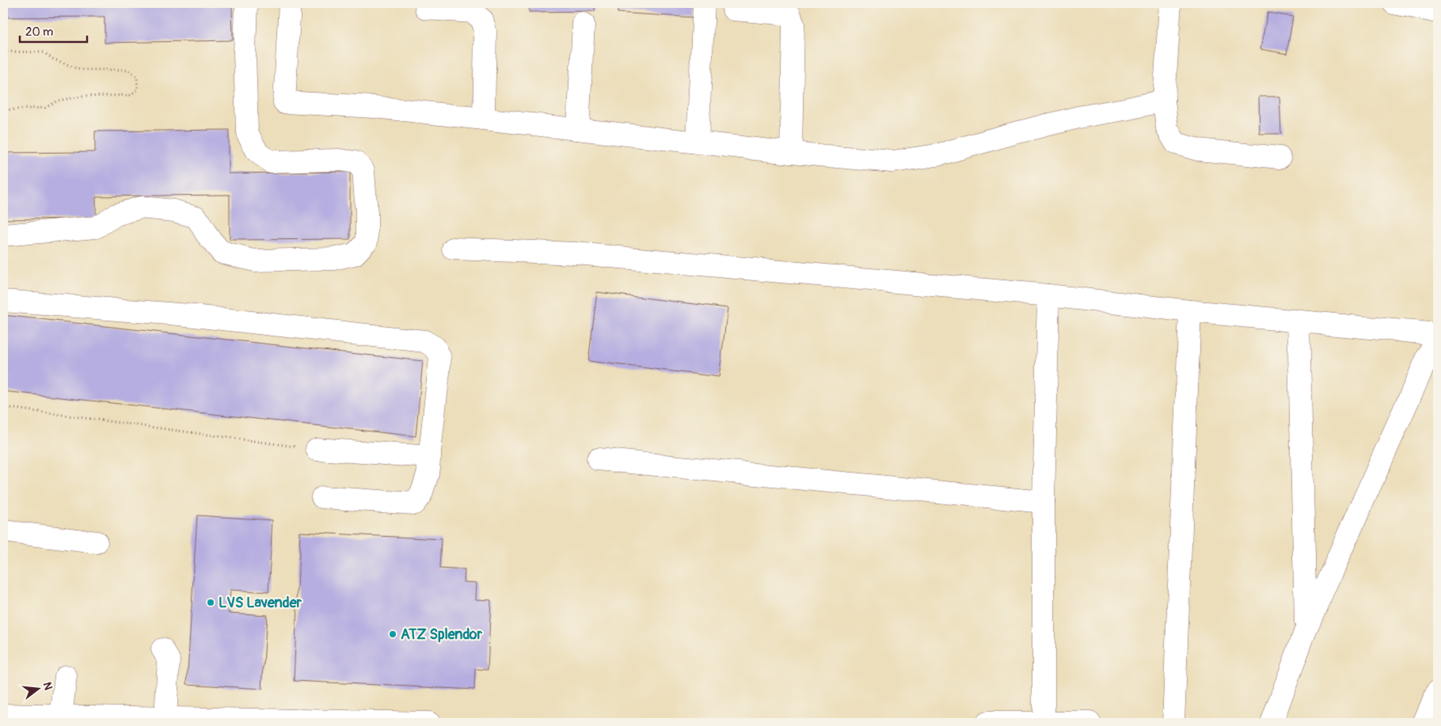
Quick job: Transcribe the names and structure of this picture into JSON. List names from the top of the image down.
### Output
{
  "places": ["LVS Lavender", "ATZ Splendor"],
  "scale_bar": "20 m",
  "north": "right"
}
